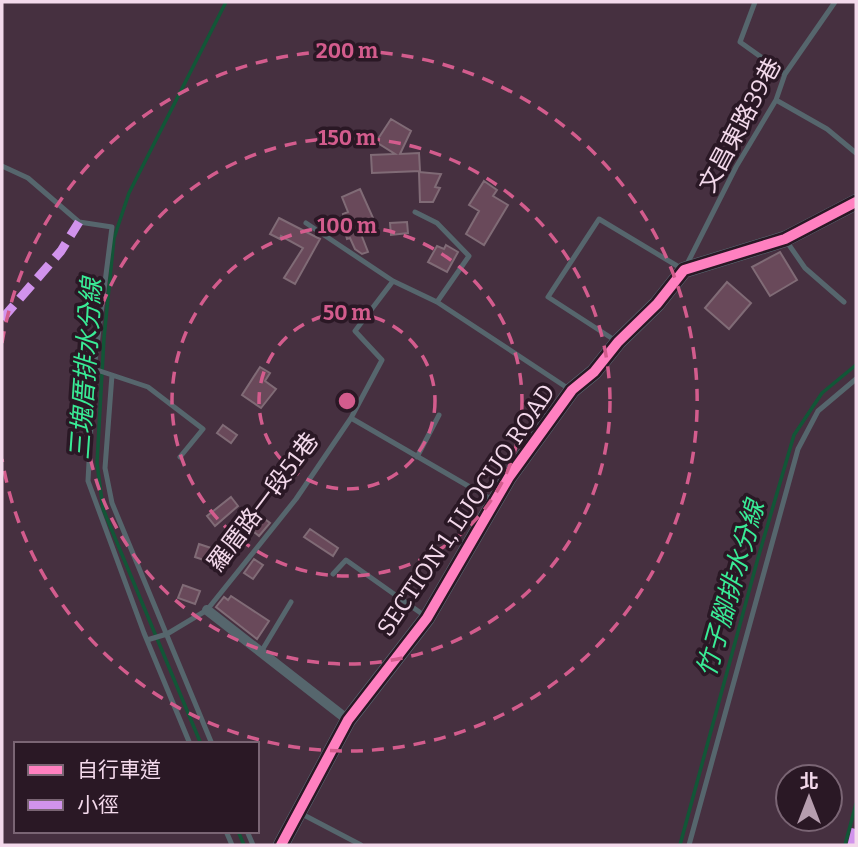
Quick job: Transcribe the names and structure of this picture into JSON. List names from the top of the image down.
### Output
{
  "streets": {
    "street": ["SECTION 1, LUOCUO ROAD"],
    "lane": ["文昌東路39巷", "羅厝路一段51巷"]
  },
  "crossings": [
    ["文昌東路39巷", "SECTION 1, LUOCUO ROAD"]
  ],
  "water": ["三塊厝排水分線", "竹子腳排水分線"],
  "legend": ["自行車道", "小徑"],
  "north": "top",
  "rings": [
    "200 m",
    "150 m",
    "100 m",
    "50 m"
  ]
}
